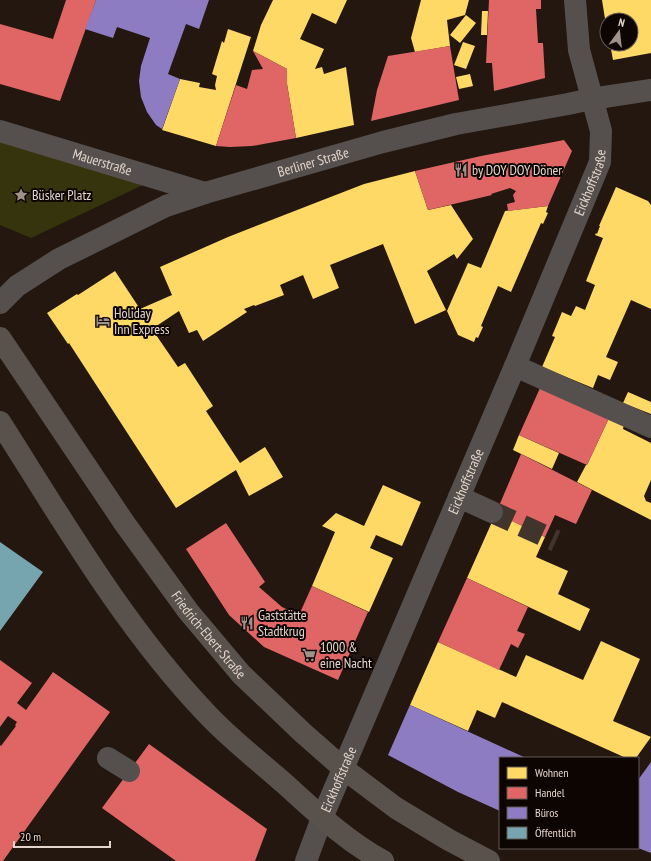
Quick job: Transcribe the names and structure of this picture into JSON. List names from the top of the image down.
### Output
{
  "streets": {
    "main road": ["Friedrich-Ebert-Straße"],
    "street": ["Mauerstraße", "Berliner Straße", "Eickhoffstraße"]
  },
  "crossings": [
    ["Mauerstraße", "Berliner Straße"],
    ["Berliner Straße", "Eickhoffstraße"],
    ["Eickhoffstraße", "Friedrich-Ebert-Straße"]
  ],
  "places": {
    "restaurant": ["by DOY DOY Döner", "Gaststätte Stadtkrug"],
    "place": ["Büsker Platz"],
    "hotel": ["Holiday Inn Express"],
    "supermarket": ["1000 & eine Nacht"]
  },
  "legend": [
    "Wohnen",
    "Handel",
    "Büros",
    "Öffentlich"
  ],
  "scale_bar": "20 m",
  "north": "top"
}
